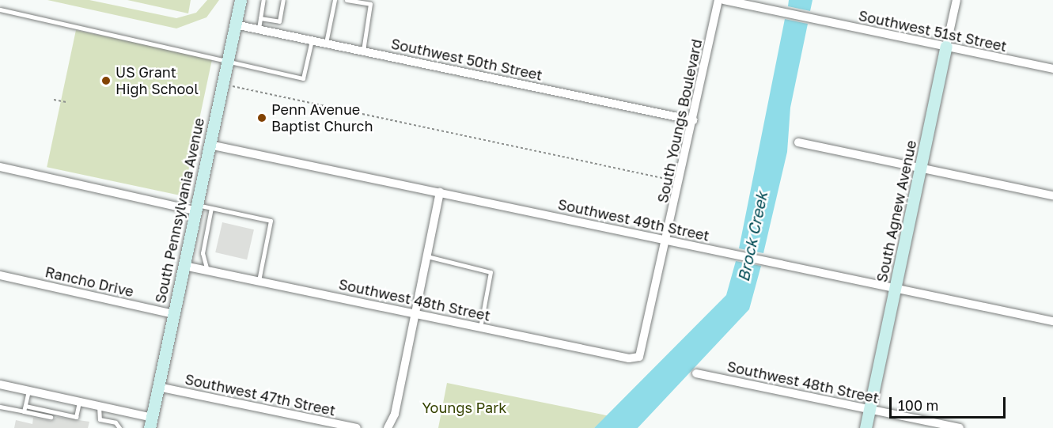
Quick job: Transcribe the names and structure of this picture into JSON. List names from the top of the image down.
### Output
{
  "streets": {
    "main road": ["South Pennsylvania Avenue", "South Agnew Avenue"],
    "street": [
      "Southwest 51st Street",
      "Southwest 50th Street",
      "South Youngs Boulevard",
      "Southwest 49th Street",
      "Rancho Drive",
      "Southwest 48th Street",
      "Southwest 47th Street"
    ]
  },
  "crossings": [
    ["Southwest 51st Street", "South Agnew Avenue"],
    ["Southwest 50th Street", "South Youngs Boulevard"],
    ["Southwest 50th Street", "South Pennsylvania Avenue"],
    ["South Youngs Boulevard", "Southwest 49th Street"],
    ["South Youngs Boulevard", "Southwest 48th Street"],
    ["South Pennsylvania Avenue", "Southwest 49th Street"],
    ["South Pennsylvania Avenue", "Rancho Drive"],
    ["South Pennsylvania Avenue", "Southwest 48th Street"],
    ["South Pennsylvania Avenue", "Southwest 47th Street"],
    ["South Agnew Avenue", "Southwest 49th Street"],
    ["South Agnew Avenue", "Southwest 48th Street"]
  ],
  "water": ["Brock Creek"],
  "parks": ["Youngs Park"],
  "places": ["US Grant High School", "Penn Avenue Baptist Church"],
  "scale_bar": "100 m"
}
